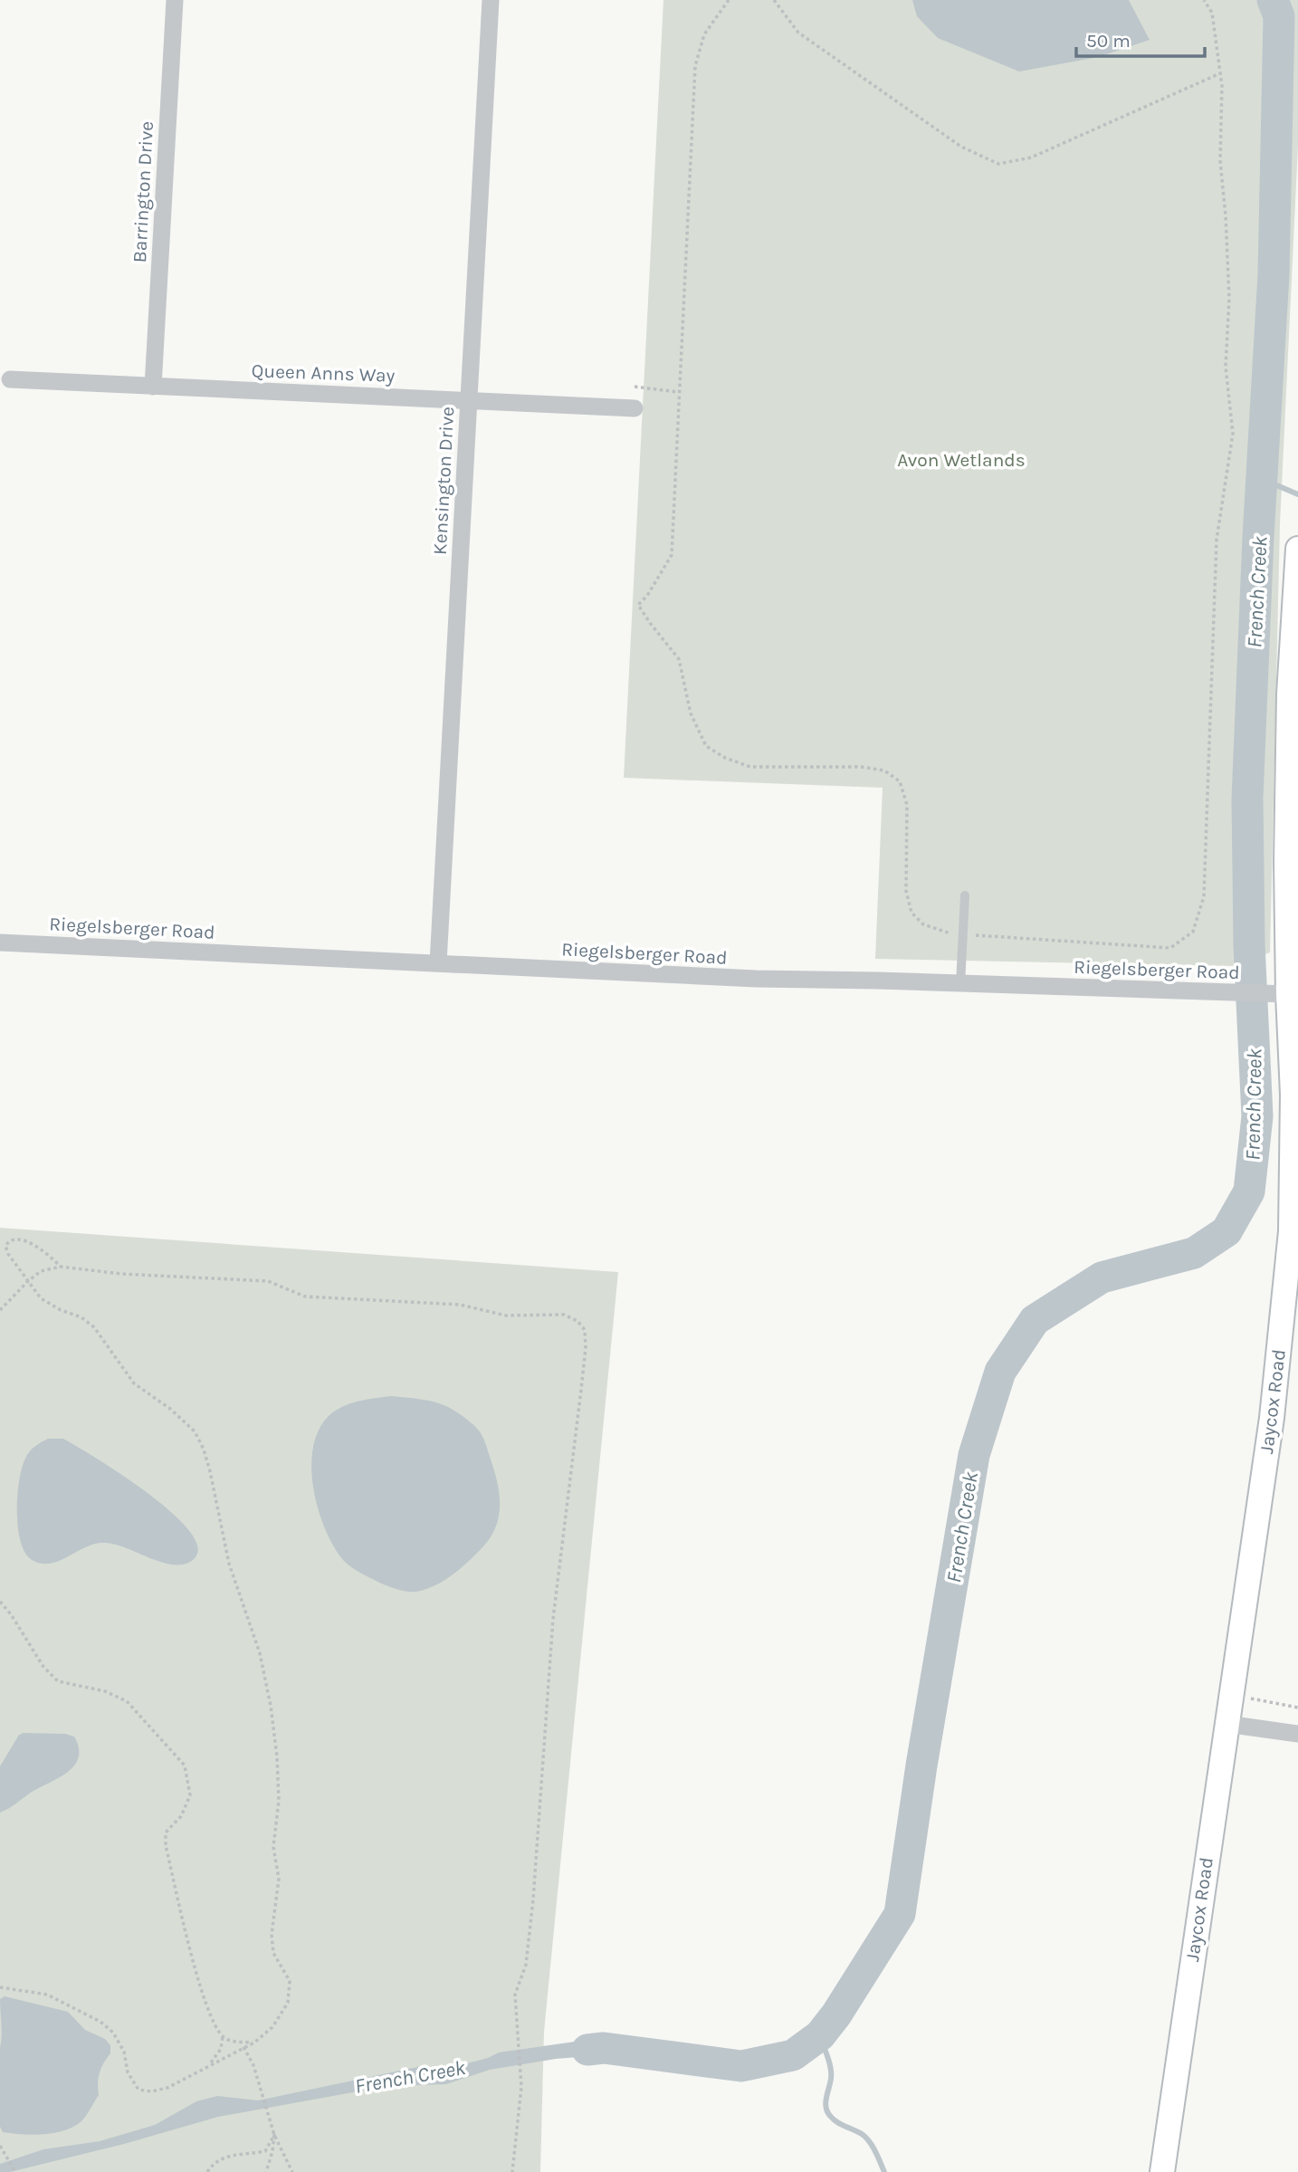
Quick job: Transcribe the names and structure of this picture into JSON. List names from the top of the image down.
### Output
{
  "streets": {
    "street": [
      "Barrington Drive",
      "Queen Anns Way",
      "Kensington Drive",
      "Riegelsberger Road",
      "Jaycox Road"
    ]
  },
  "crossings": [
    ["Barrington Drive", "Queen Anns Way"],
    ["Queen Anns Way", "Kensington Drive"],
    ["Kensington Drive", "Riegelsberger Road"],
    ["Riegelsberger Road", "Jaycox Road"]
  ],
  "water": ["French Creek"],
  "parks": ["Avon Wetlands"],
  "scale_bar": "50 m"
}
